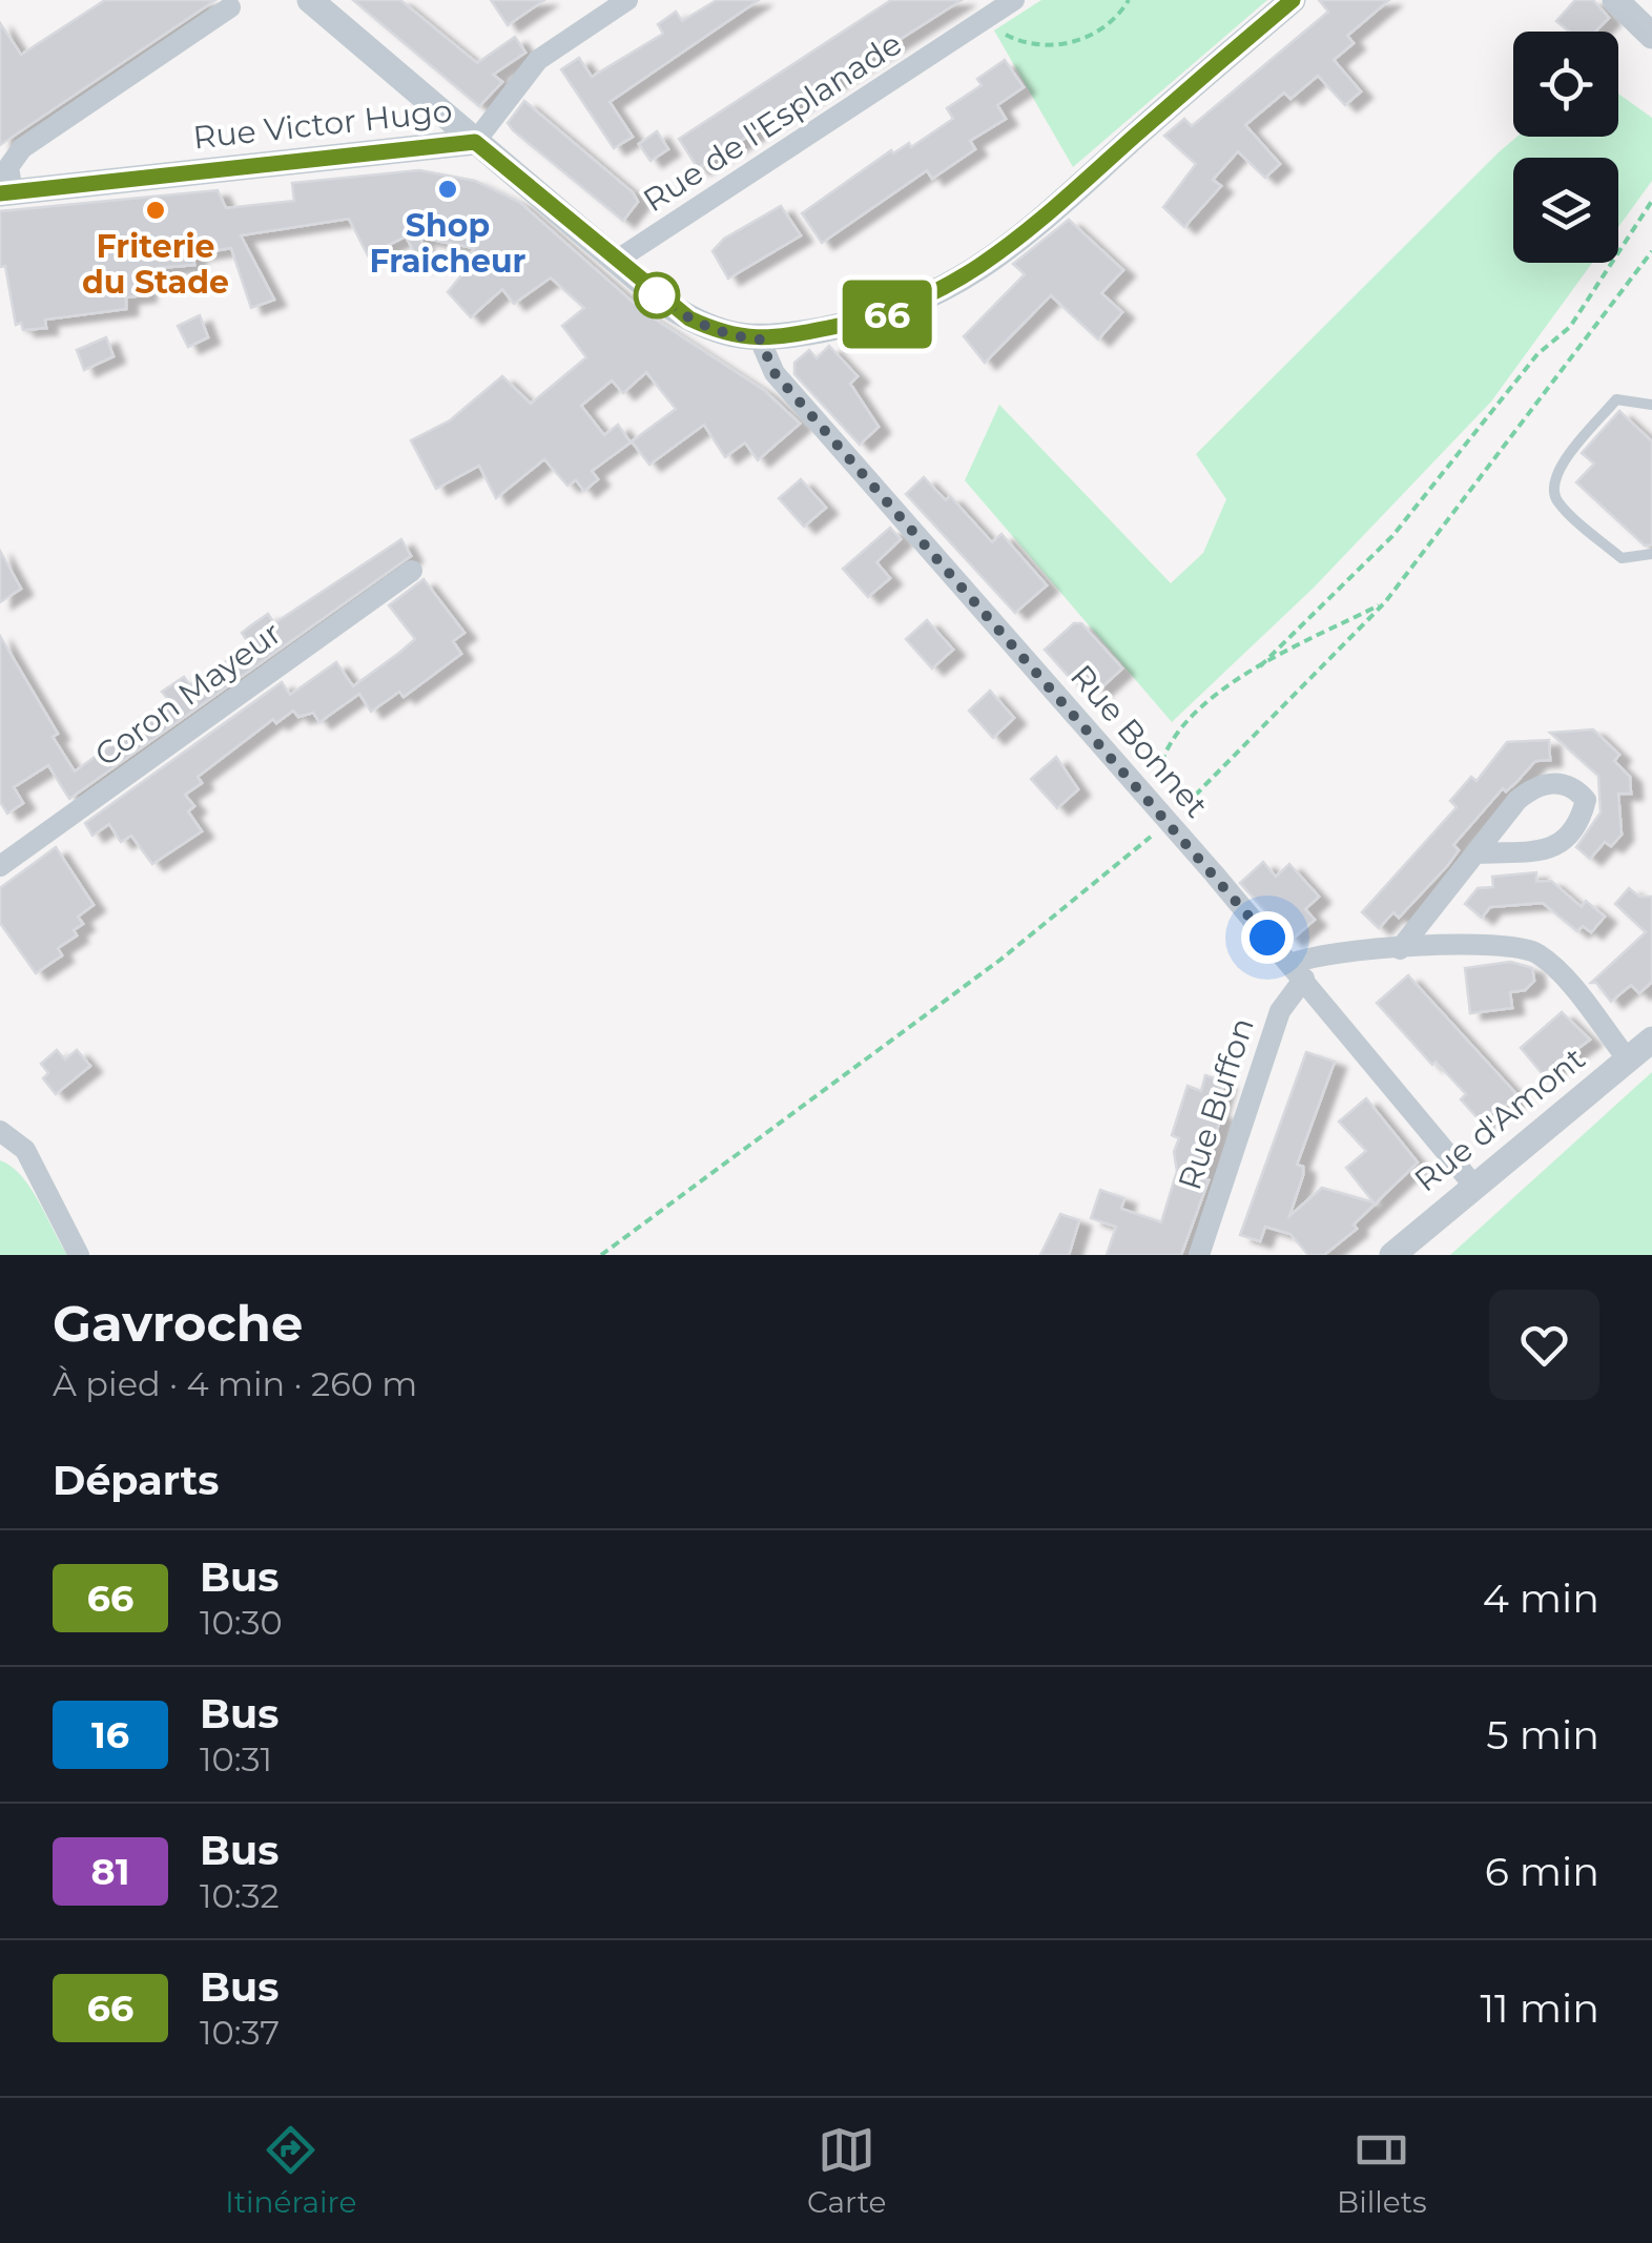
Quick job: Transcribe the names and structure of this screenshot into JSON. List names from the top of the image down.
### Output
{
  "streets": {
    "street": [
      "Rue de l'Esplanade",
      "Rue Victor Hugo",
      "Coron Mayeur",
      "Rue Bonnet",
      "Rue Buffon",
      "Rue d'Amont"
    ]
  },
  "crossings": [
    ["Rue de l'Esplanade", "Rue Victor Hugo"],
    ["Rue Victor Hugo", "Rue Bonnet"],
    ["Rue Bonnet", "Rue Buffon"],
    ["Rue Bonnet", "Rue d'Amont"]
  ],
  "places": ["Shop Fraicheur", "Friterie du Stade"],
  "lines": ["bus line 66"],
  "page": {
    "on_map": "66",
    "heading": [
      ["Gavroche", "À pied · 4 min · 260 m"],
      "Départs"
    ],
    "list": [
      {
        "mark": "66",
        "name": "Bus",
        "note": "10:30",
        "value": "4 min"
      },
      {
        "mark": "16",
        "name": "Bus",
        "note": "10:31",
        "value": "5 min"
      },
      {
        "mark": "81",
        "name": "Bus",
        "note": "10:32",
        "value": "6 min"
      },
      {
        "mark": "66",
        "name": "Bus",
        "note": "10:37",
        "value": "11 min"
      }
    ],
    "tabs": ["Itinéraire", "Carte", "Billets"]
  }
}
